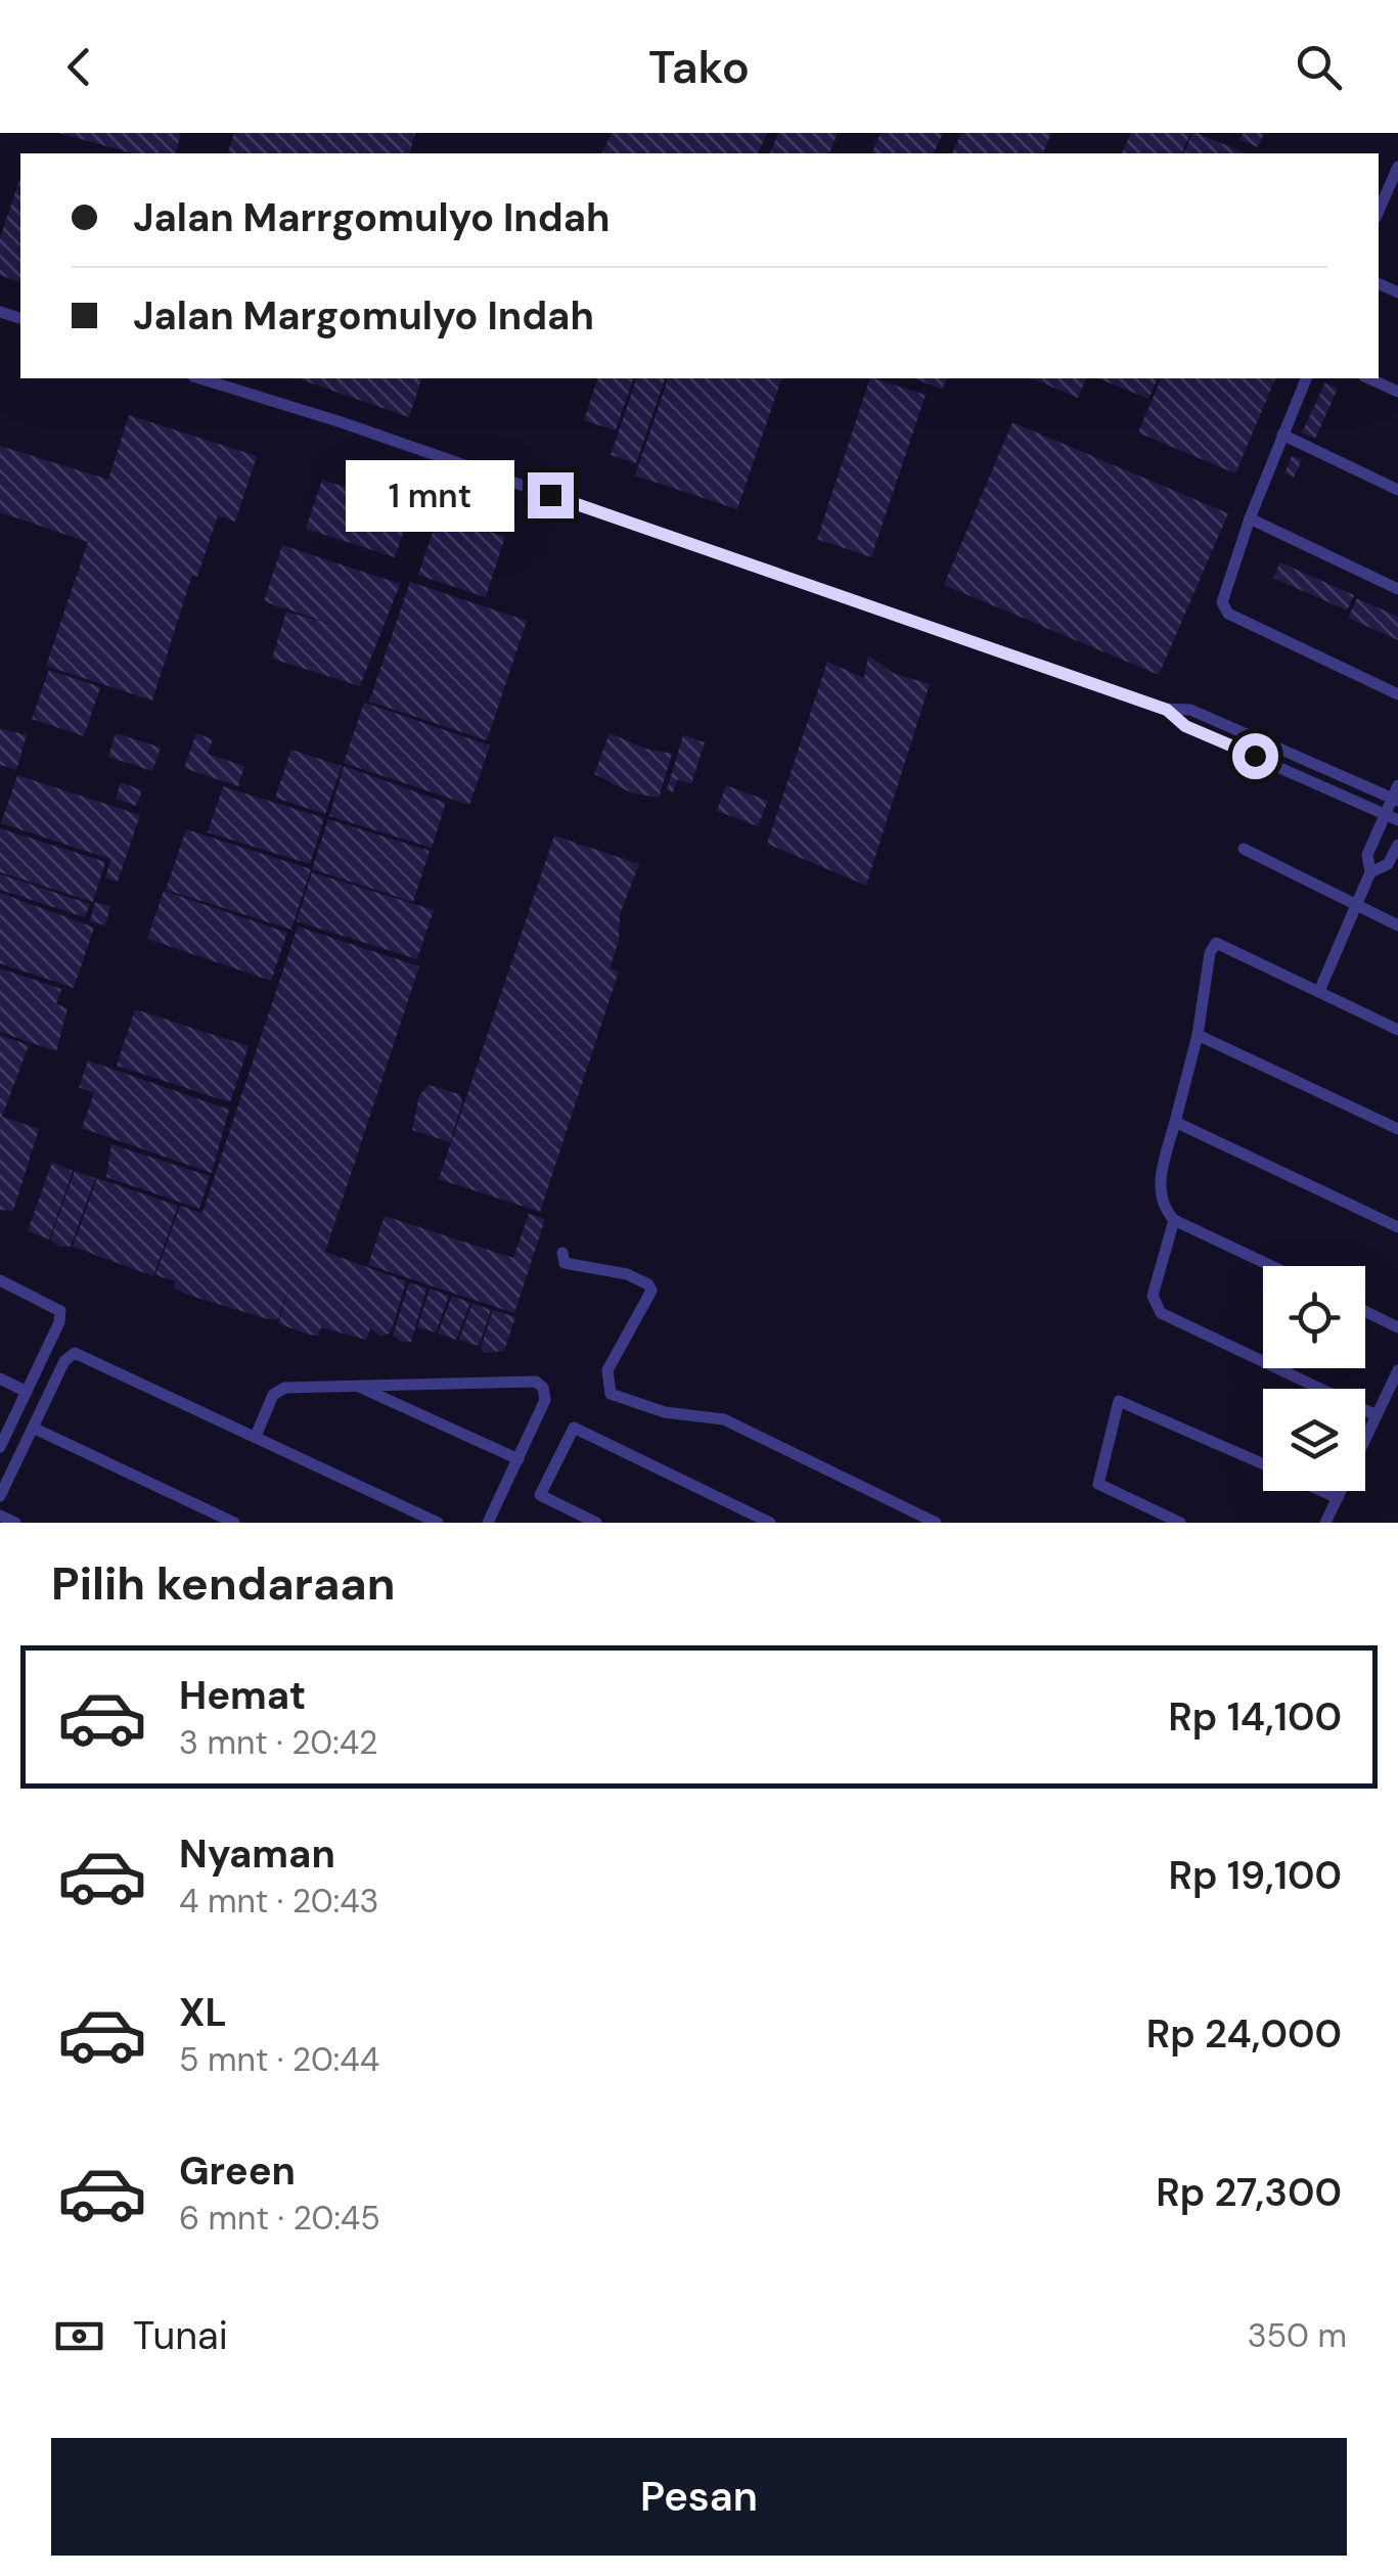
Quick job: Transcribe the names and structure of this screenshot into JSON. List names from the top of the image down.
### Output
{
  "page": {
    "header": "Tako",
    "banner": ["Jalan Marrgomulyo Indah", "Jalan Margomulyo Indah"],
    "bubble": "1 mnt",
    "heading": "Pilih kendaraan",
    "list": [
      {
        "name": "Hemat",
        "note": "3 mnt · 20:42",
        "value": "Rp 14,100"
      },
      {
        "name": "Nyaman",
        "note": "4 mnt · 20:43",
        "value": "Rp 19,100"
      },
      {
        "name": "XL",
        "note": "5 mnt · 20:44",
        "value": "Rp 24,000"
      },
      {
        "name": "Green",
        "note": "6 mnt · 20:45",
        "value": "Rp 27,300"
      }
    ],
    "pay": ["Tunai", "350 m"],
    "buttons": "Pesan"
  }
}
